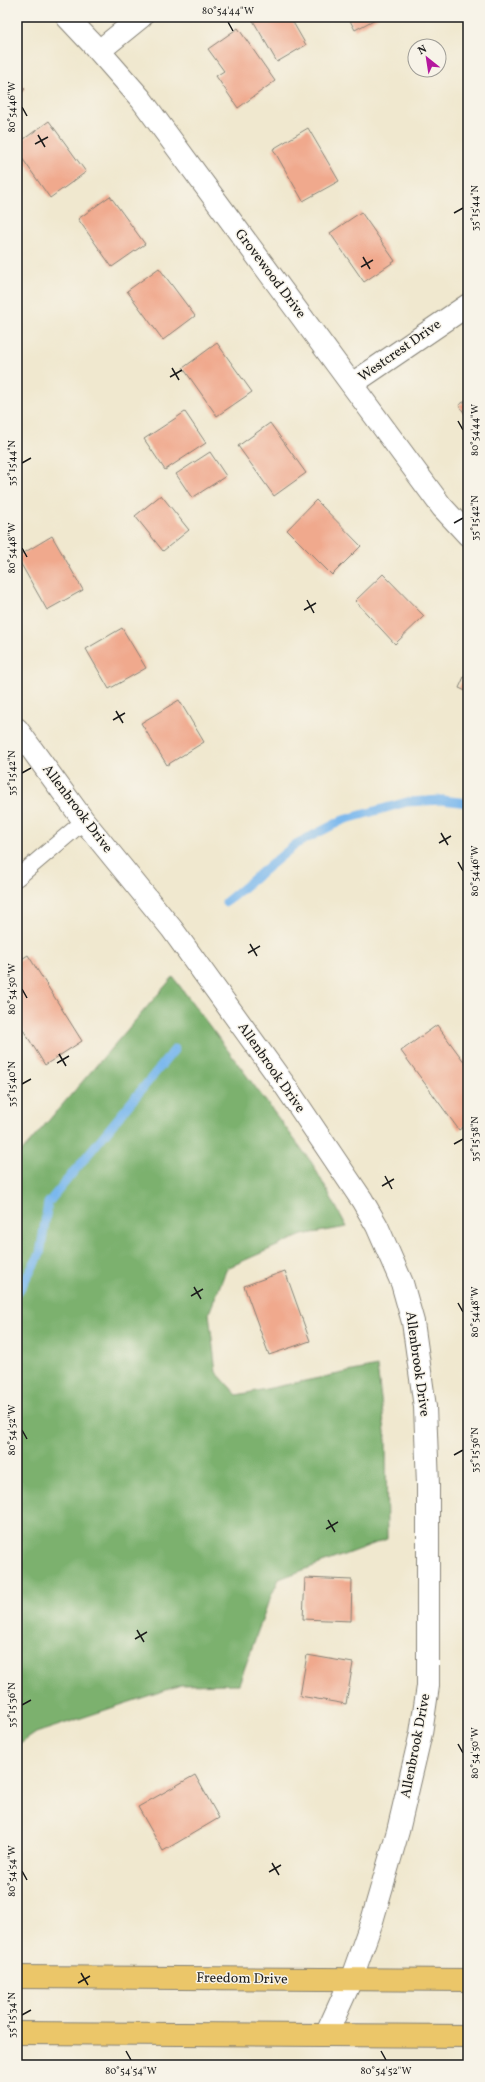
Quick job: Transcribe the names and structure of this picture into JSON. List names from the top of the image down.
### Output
{
  "streets": {
    "main road": ["Freedom Drive"],
    "street": ["Grovewood Drive", "Westcrest Drive", "Allenbrook Drive"]
  },
  "crossings": [
    ["Grovewood Drive", "Westcrest Drive"],
    ["Allenbrook Drive", "Freedom Drive"]
  ],
  "north": "top left",
  "coordinates": [
    "80°54'44\"W",
    "80°54'46\"W",
    "35°15'44\"N",
    "35°15'42\"N",
    "80°54'48\"W",
    "80°54'50\"W",
    "35°15'40\"N",
    "35°15'38\"N",
    "80°54'52\"W",
    "35°15'36\"N",
    "80°54'54\"W",
    "35°15'34\"N"
  ]
}
